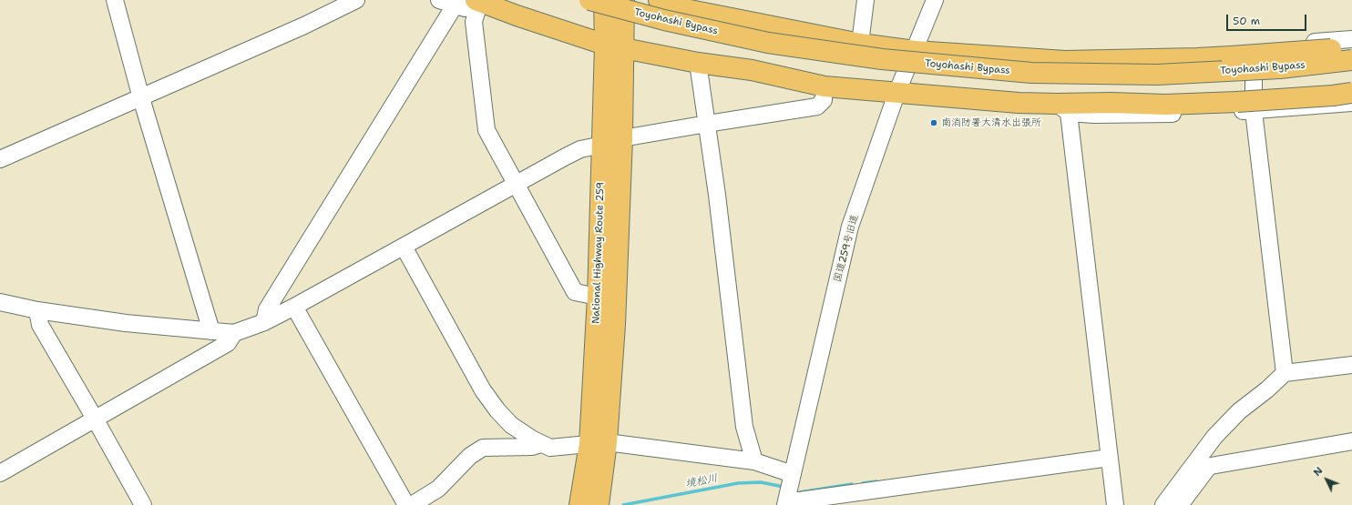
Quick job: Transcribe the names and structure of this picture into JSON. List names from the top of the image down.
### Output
{
  "streets": {
    "highway": ["Toyohashi Bypass", "National Highway Route 259"],
    "street": ["国道259号旧道"]
  },
  "water": ["境松川"],
  "places": ["南消防署大清水出張所"],
  "scale_bar": "50 m",
  "north": "top left"
}
